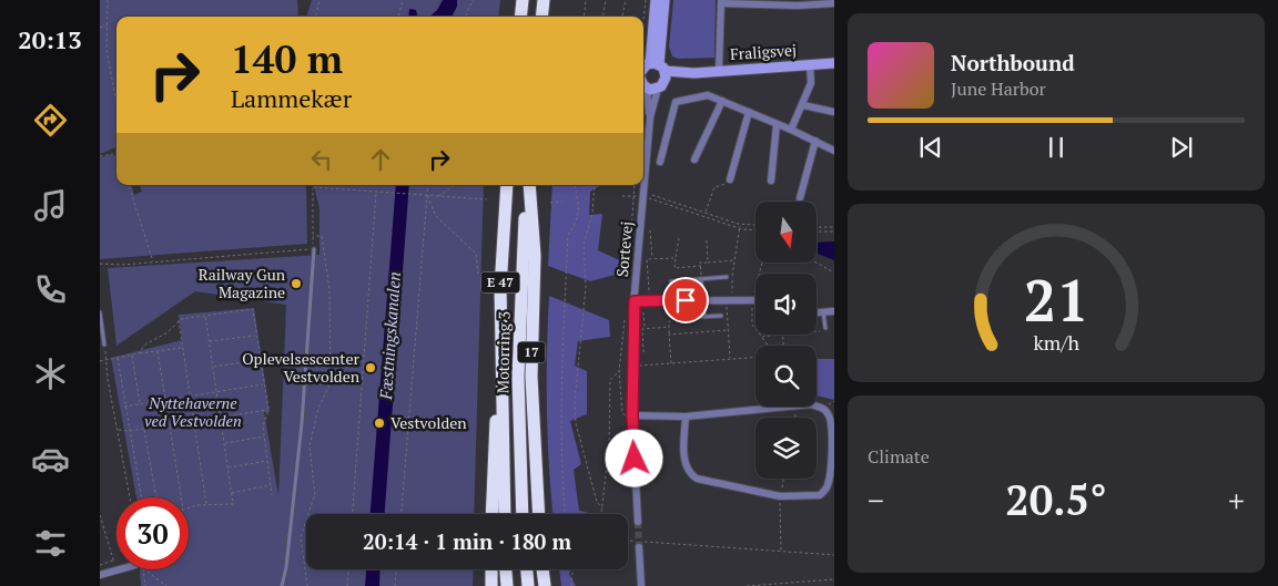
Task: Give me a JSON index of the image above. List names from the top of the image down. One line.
{"streets":{"highway":["E 47","Motorring 3","17"],"street":["Fraligsvej","Sortevej"]},"crossings":[["Fraligsvej","Sortevej"],["E 47","Motorring 3"]],"water":["Fæstningskanalen"],"parks":["Nyttehaverne ved Vestvolden"],"places":["Railway Gun Magazine","Oplevelsescenter Vestvolden","Vestvolden"],"north":"bottom","page":{"tabs":"20:13","turn":["140 m","Lammekær"],"song":["Northbound","June Harbor"],"tile":"Climate","heat":["−","20.5°","+"],"limit":"30","trip":"20:14 · 1 min · 180 m","gauge":["21","km/h"]}}
